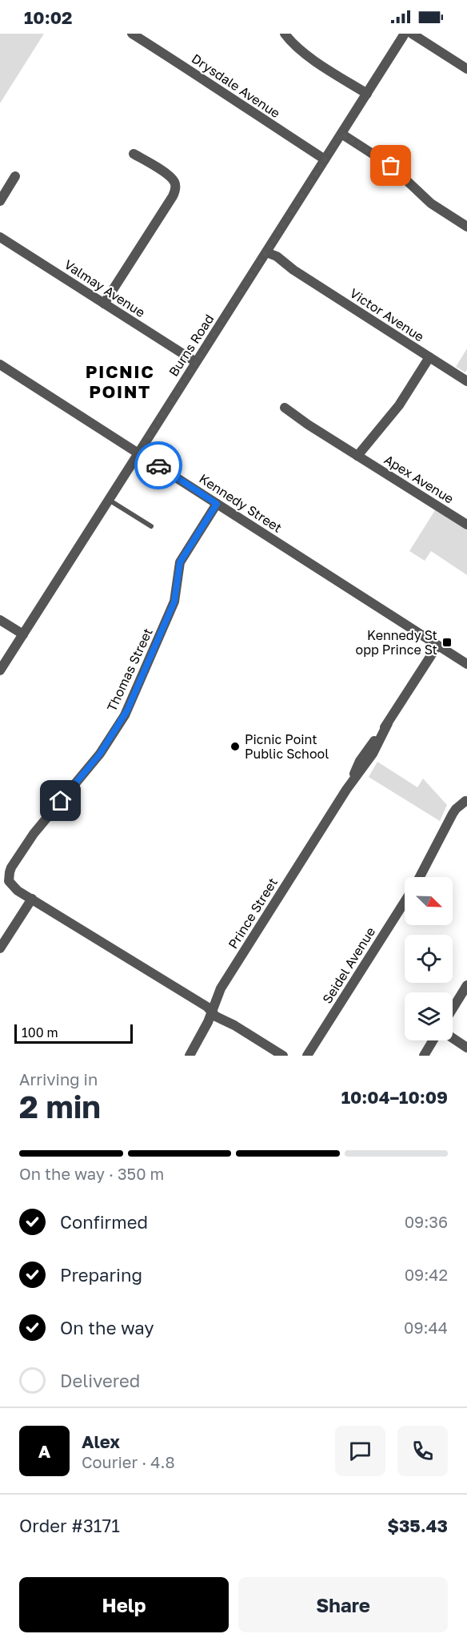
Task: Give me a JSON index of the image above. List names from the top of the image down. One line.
{"streets":{"street":["Drysdale Avenue","Valmay Avenue","Victor Avenue","Burns Road","Apex Avenue","Kennedy Street","Thomas Street","Prince Street","Seidel Avenue"]},"crossings":[["Drysdale Avenue","Burns Road"],["Valmay Avenue","Burns Road"],["Victor Avenue","Burns Road"],["Burns Road","Kennedy Street"],["Kennedy Street","Thomas Street"],["Kennedy Street","Prince Street"],["Thomas Street","Prince Street"]],"districts":["PICNIC POINT"],"places":{"transit":["Kennedy St opp Prince St"],"other":["Picnic Point Public School"]},"scale_bar":"100 m","north":"bottom right","page":{"status":"10:02","scale":"100 m","heading":["2 min","Arriving in","10:04–10:09"],"panel":["Alex","Courier · 4.8","Order #3171","$35.43"],"bar":"On the way · 350 m","list":[["Confirmed","09:36"],["Preparing","09:42"],["On the way","09:44"],"Delivered"],"round":"A","buttons":["Help","Share"]}}
